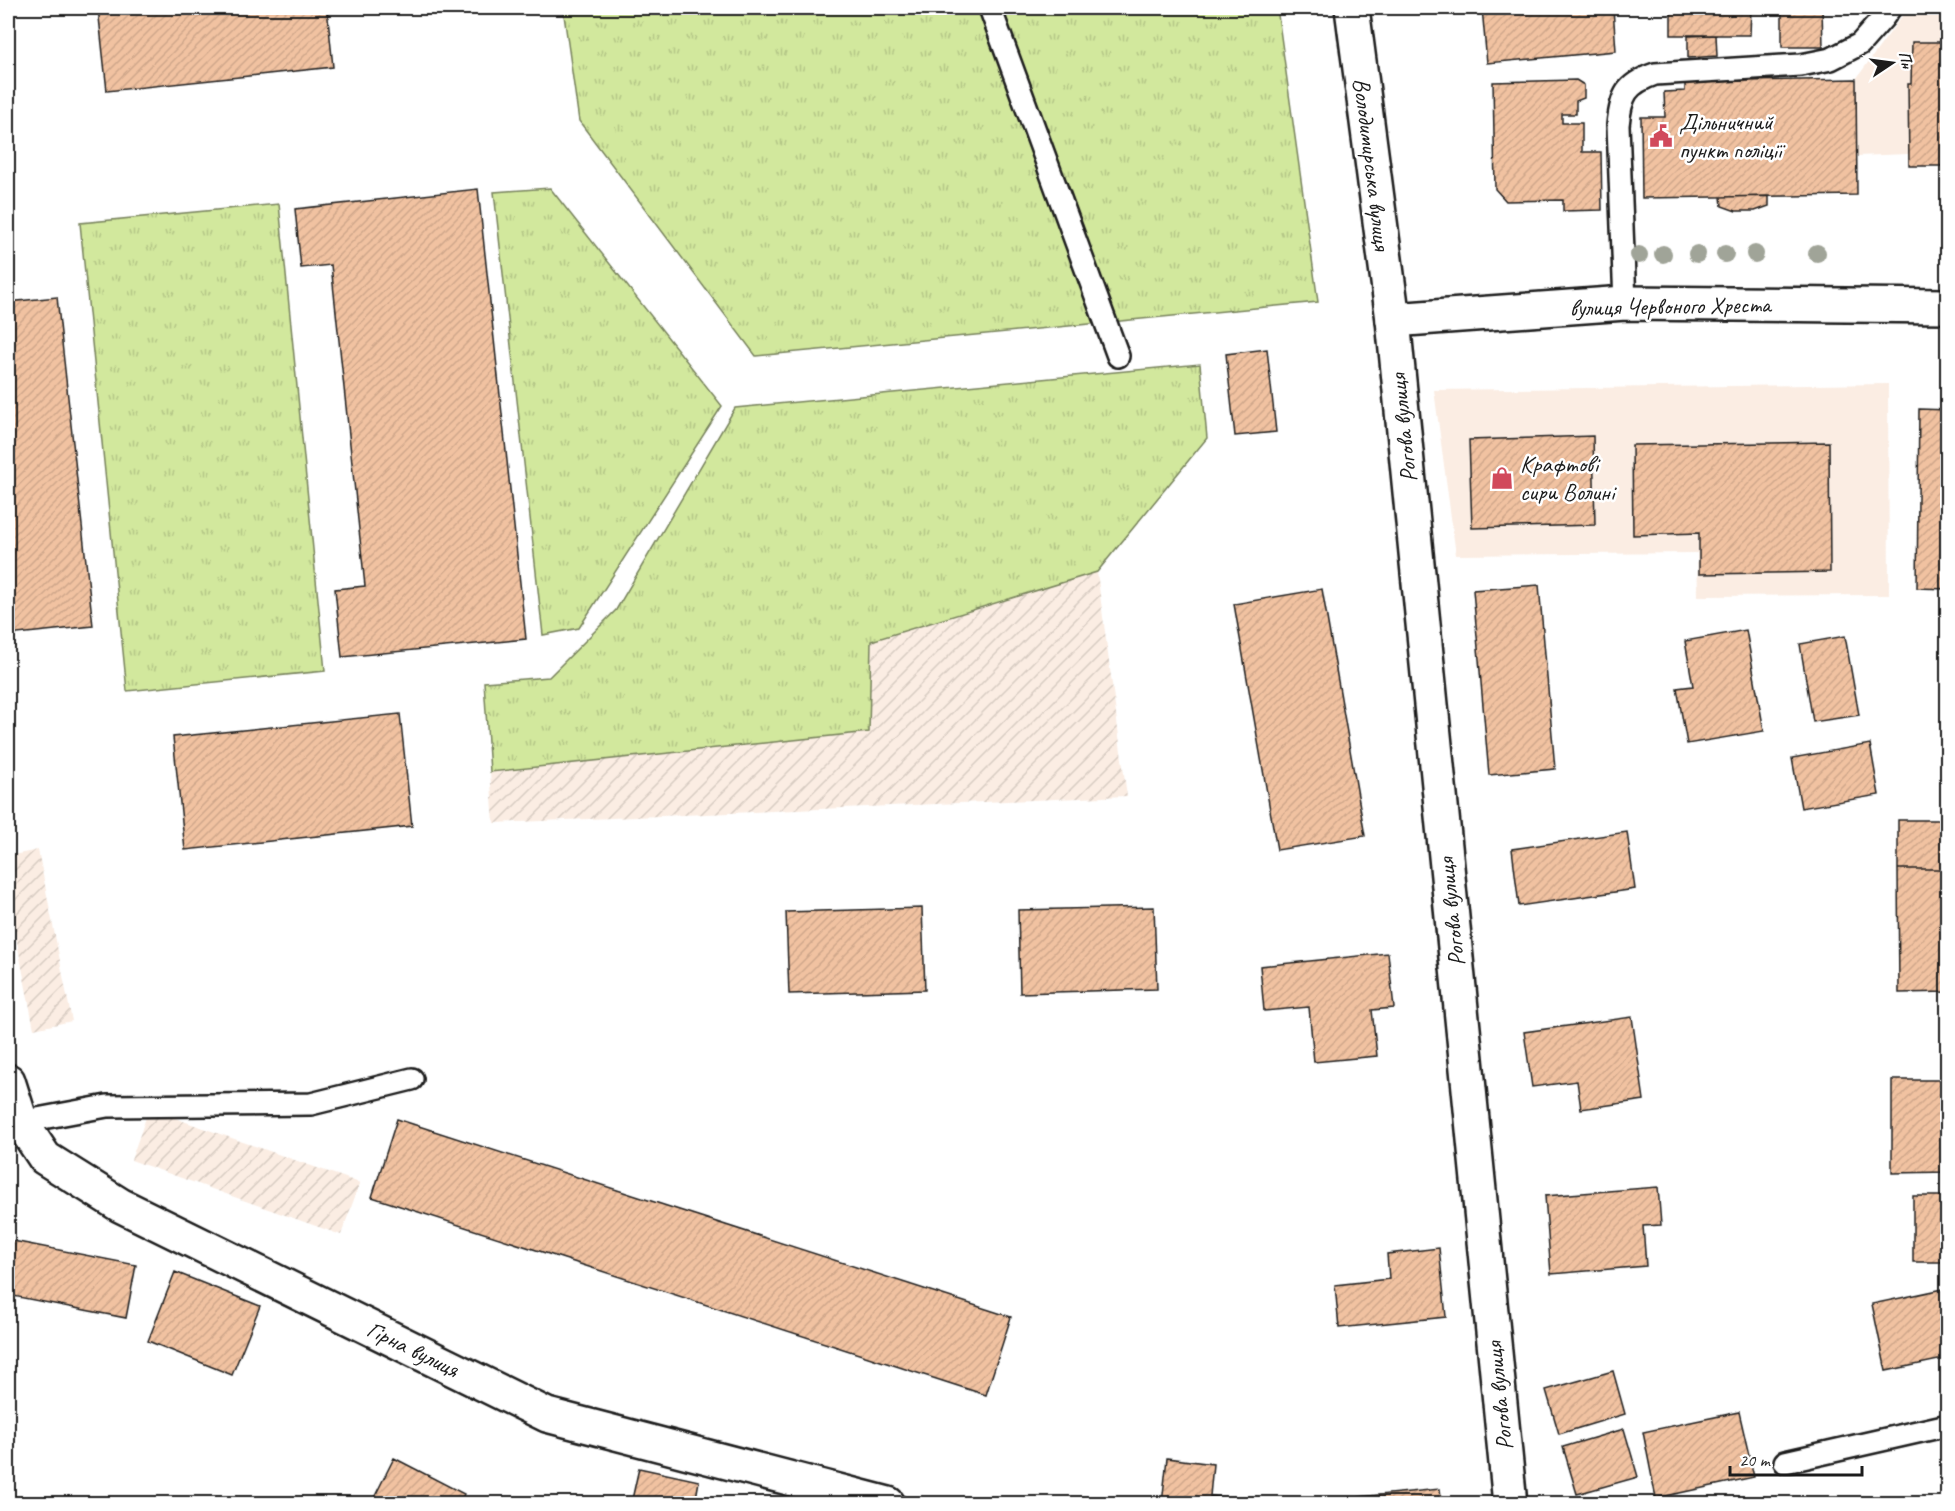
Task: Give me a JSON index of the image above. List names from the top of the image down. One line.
{"streets":{"street":["Володимирська вулиця","вулиця Червоного Хреста","Рогова вулиця","Гірна вулиця"]},"crossings":[["Володимирська вулиця","вулиця Червоного Хреста"],["Володимирська вулиця","Рогова вулиця"],["вулиця Червоного Хреста","Рогова вулиця"]],"places":{"public building":["Дільничний пункт поліції"],"shop":["Крафтові сири Волині"]},"scale_bar":"20 m","north":"right"}
